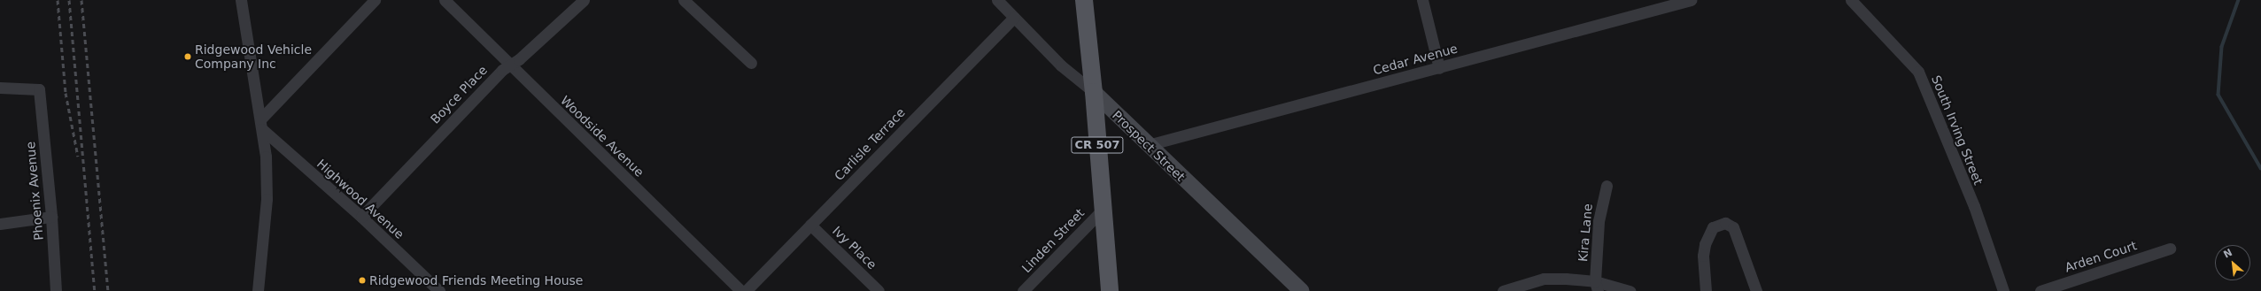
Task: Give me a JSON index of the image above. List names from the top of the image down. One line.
{"streets":{"main road":["CR 507","Prospect Street"],"street":["Cedar Avenue","Boyce Place","South Irving Street","Woodside Avenue","Carlisle Terrace","Phoenix Avenue","Highwood Avenue","Kira Lane","Linden Street","Ivy Place","Arden Court"]},"crossings":[["Cedar Avenue","Prospect Street"],["Boyce Place","Woodside Avenue"],["Boyce Place","Highwood Avenue"],["Carlisle Terrace","Prospect Street"],["Carlisle Terrace","Ivy Place"],["CR 507","Prospect Street"],["CR 507","Linden Street"]],"places":["Ridgewood Vehicle Company Inc","Ridgewood Friends Meeting House"],"north":"top left"}
